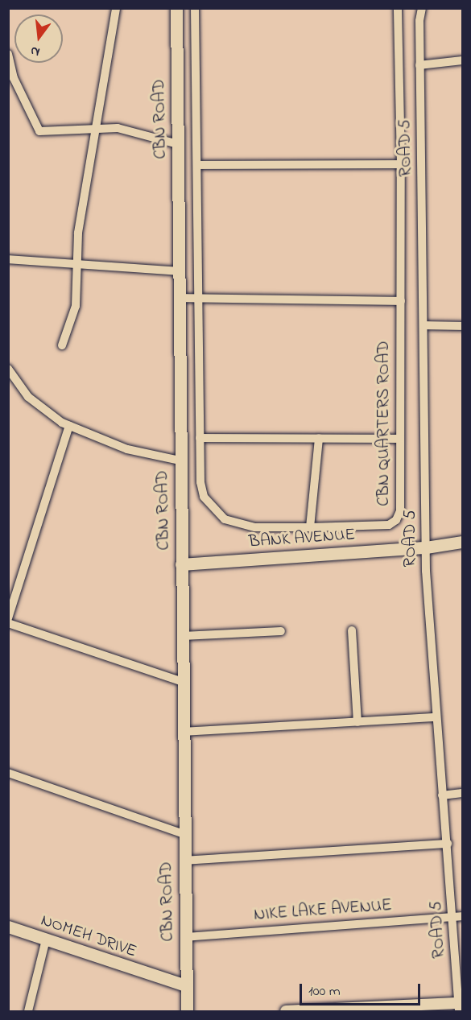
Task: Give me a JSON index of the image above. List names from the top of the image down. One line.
{"streets":{"main road":["CBN ROAD","BANK AVENUE","NOMEH DRIVE"],"street":["ROAD 5","CBN QUARTERS ROAD","NIKE LAKE AVENUE"]},"crossings":[["CBN ROAD","BANK AVENUE"],["CBN ROAD","NIKE LAKE AVENUE"],["CBN ROAD","NOMEH DRIVE"],["ROAD 5","BANK AVENUE"],["ROAD 5","NIKE LAKE AVENUE"]],"scale_bar":"100 m","north":"bottom"}
